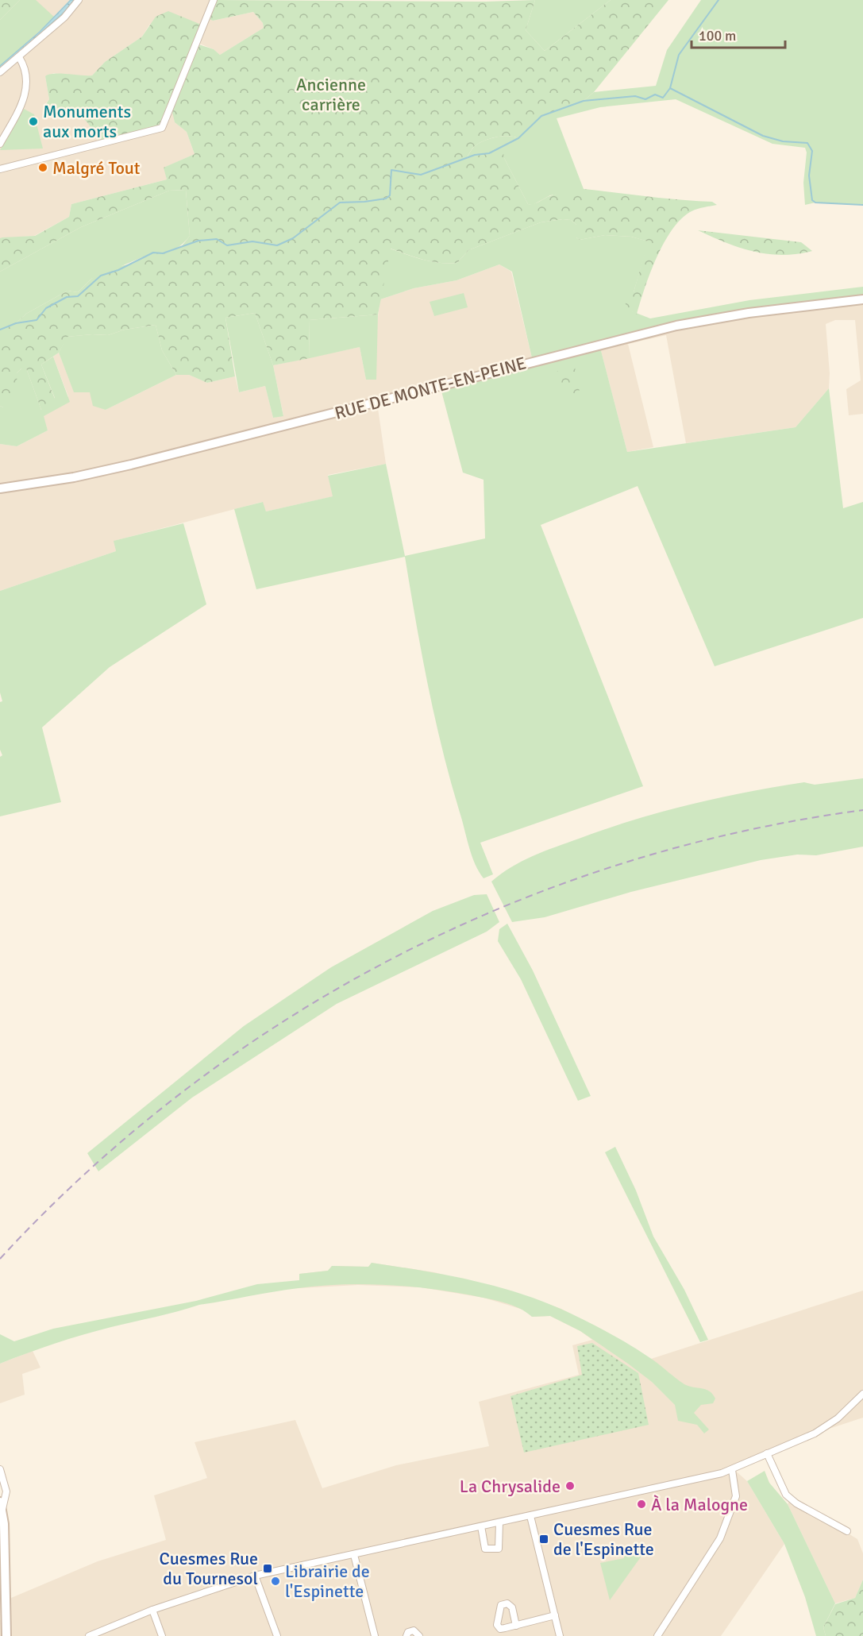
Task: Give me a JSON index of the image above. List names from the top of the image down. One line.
{"streets":{"main road":["RUE DE MONTE-EN-PEINE"]},"parks":["Ancienne carrière"],"places":{"other":["Monuments aux morts","Malgré Tout","La Chrysalide","À la Malogne","Librairie de l'Espinette"],"transit":["Cuesmes Rue de l'Espinette","Cuesmes Rue du Tournesol"]},"scale_bar":"100 m"}
